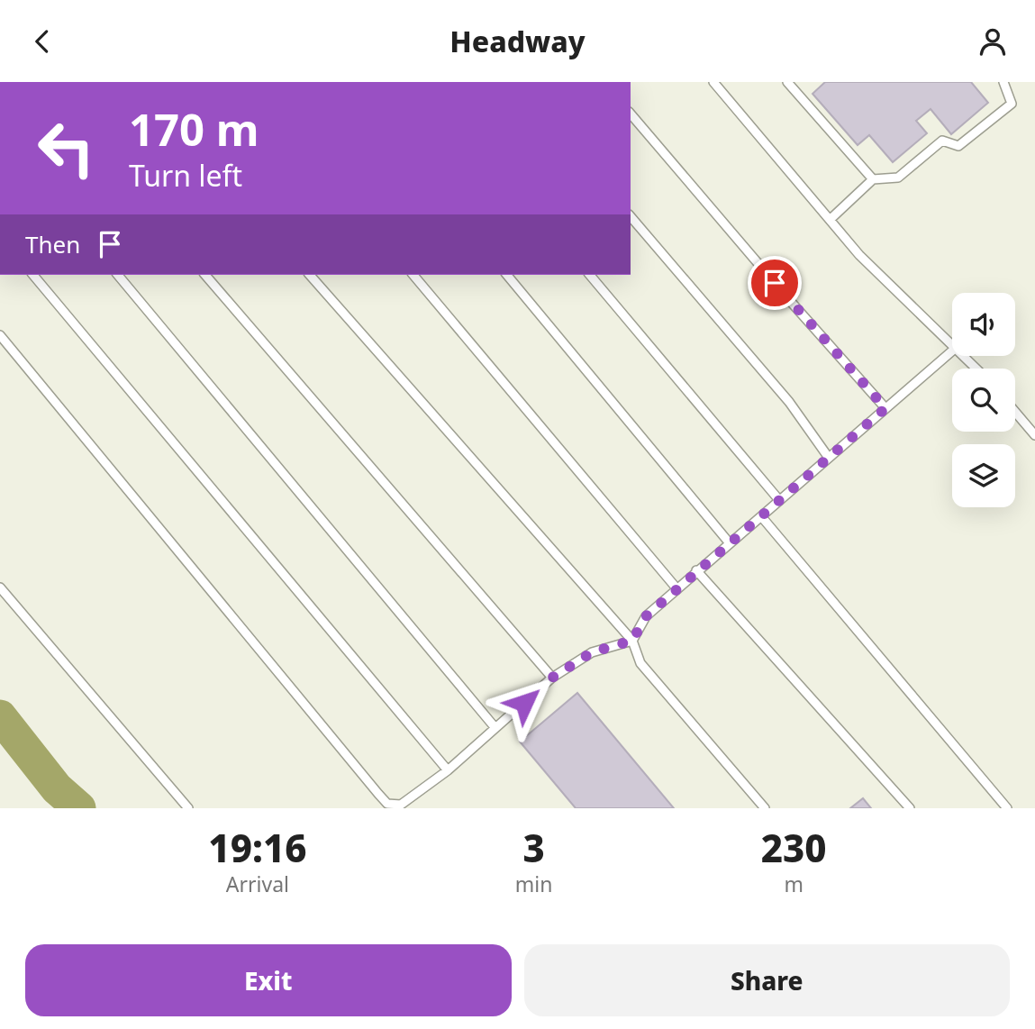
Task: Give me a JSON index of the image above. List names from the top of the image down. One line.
{"page":{"header":"Headway","turn":["170 m","Turn left"],"then":"Then","eta":["19:16","Arrival","3","min","230","m"],"buttons":["Exit","Share"]}}
